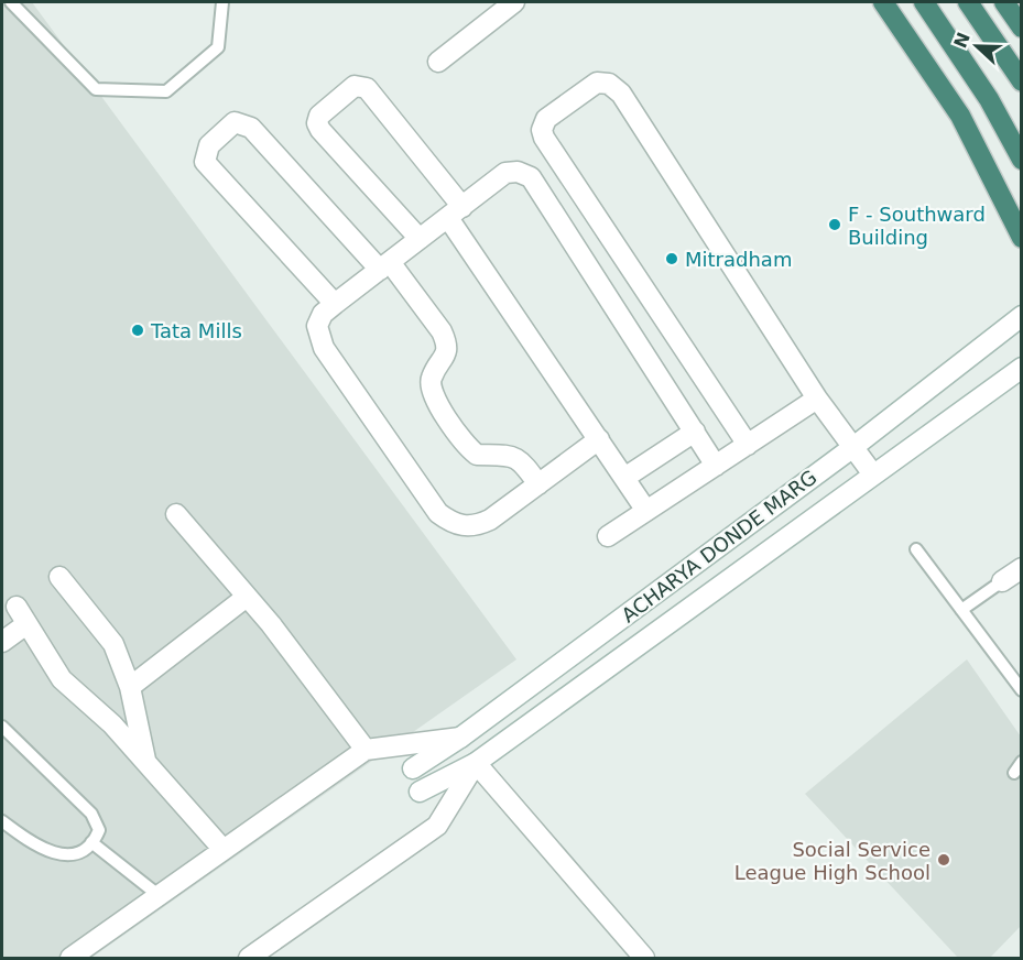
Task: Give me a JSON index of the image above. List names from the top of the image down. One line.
{"streets":{"street":["ACHARYA DONDE MARG"]},"places":["F - Southward Building","Mitradham","Tata Mills","Social Service League High School"],"north":"left"}
